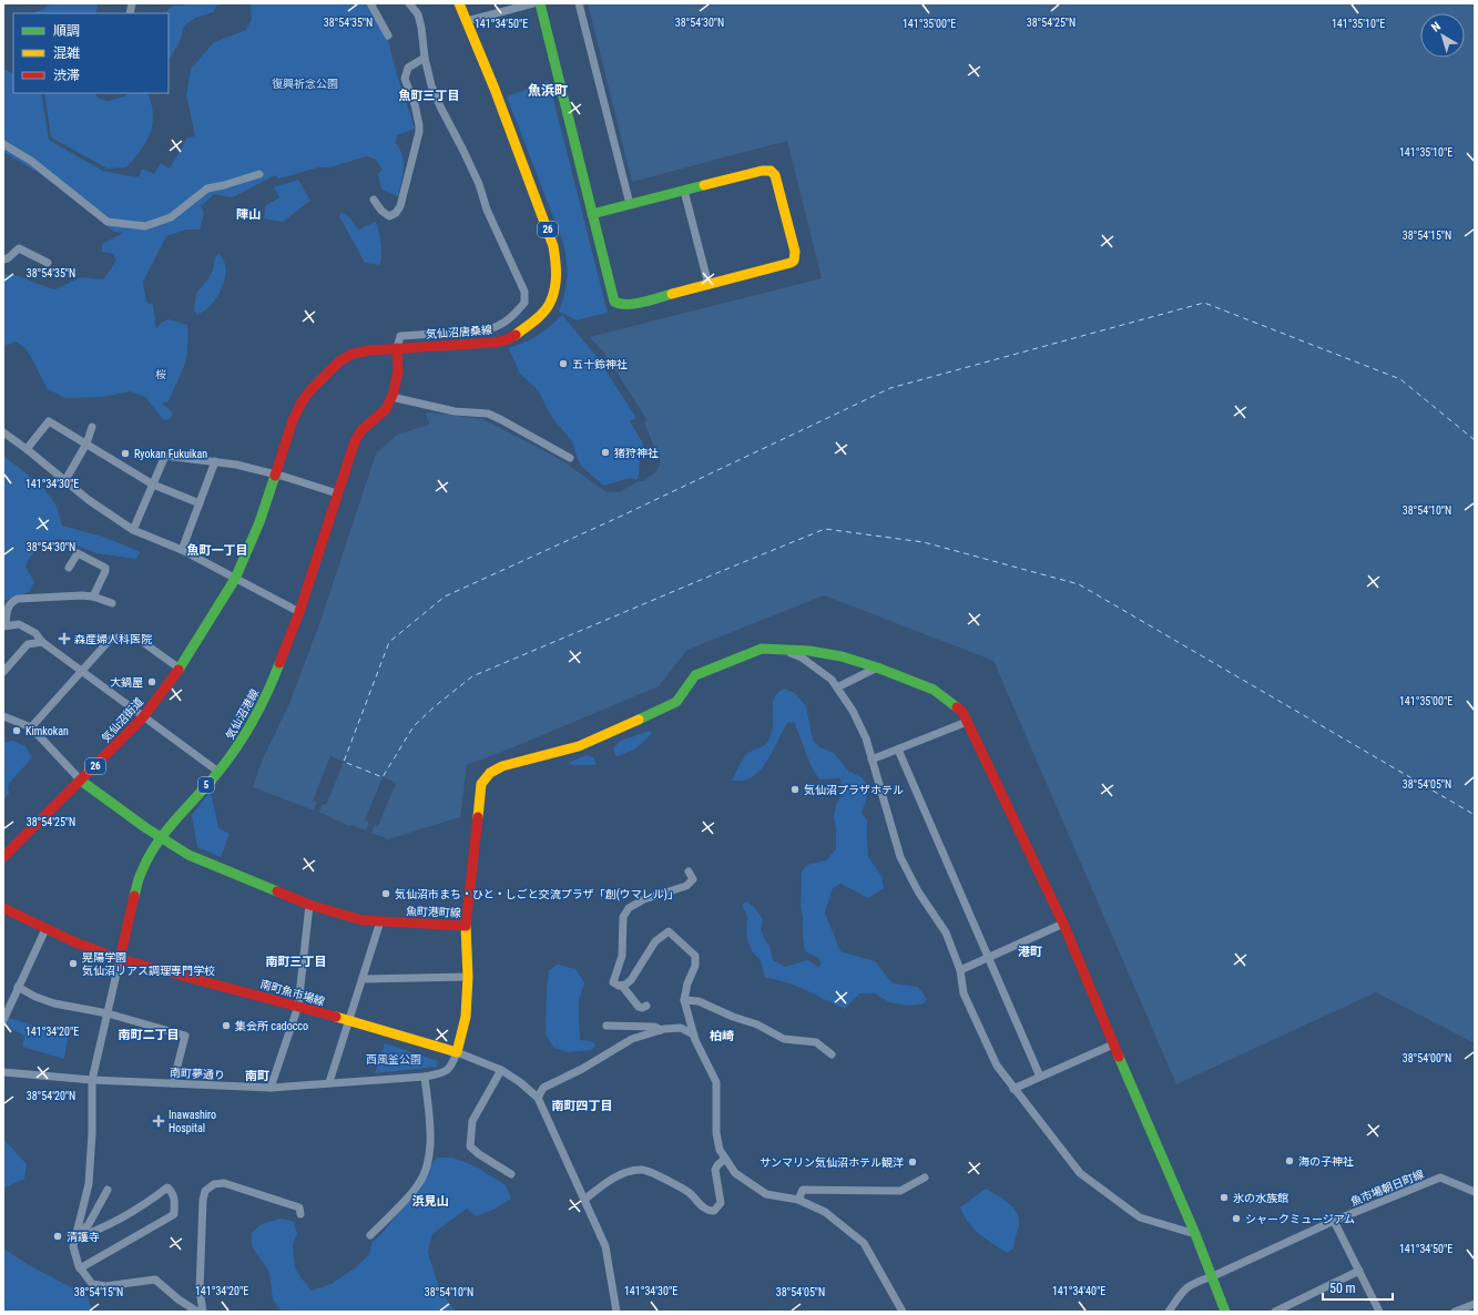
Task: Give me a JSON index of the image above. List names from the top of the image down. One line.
{"streets":{"street":["26","気仙沼唐桑線","気仙沼港線","気仙沼街道","5","魚町港町線","南町魚市場線","南町夢通り","魚市場朝日町線"]},"crossings":[["気仙沼唐桑線","気仙沼港線"],["気仙沼唐桑線","気仙沼街道"],["気仙沼港線","魚町港町線"],["気仙沼港線","南町魚市場線"],["気仙沼街道","魚町港町線"],["南町魚市場線","南町夢通り"]],"districts":["魚浜町","魚町三丁目","陣山","魚町一丁目","港町","南町三丁目","南町二丁目","柏崎","南町","南町四丁目","浜見山"],"parks":["復興祈念公園","桜","西風釜公園"],"places":{"other":["五十鈴神社","猪狩神社","Ryokan Fukuikan","大鍋屋","Kimkokan","気仙沼プラザホテル","気仙沼市まち・ひと・しごと交流プラザ「創(ウマレル)」","晃陽学園 気仙沼リアス調理専門学校","集会所 cadocco","海の子神社","サンマリン気仙沼ホテル観洋","氷の水族館","シャークミュージアム","清護寺"],"health":["森産婦人科医院","Inawashiro Hospital"]},"legend":["順調","混雑","渋滞"],"scale_bar":"50 m","north":"top left","coordinates":["38°54'35\"N","38°54'30\"N","38°54'25\"N","141°34'50\"E","141°35'00\"E","141°35'10\"E","38°54'15\"N","141°34'30\"E","38°54'10\"N","38°54'05\"N","141°34'20\"E","38°54'00\"N","38°54'20\"N","141°34'40\"E"]}
